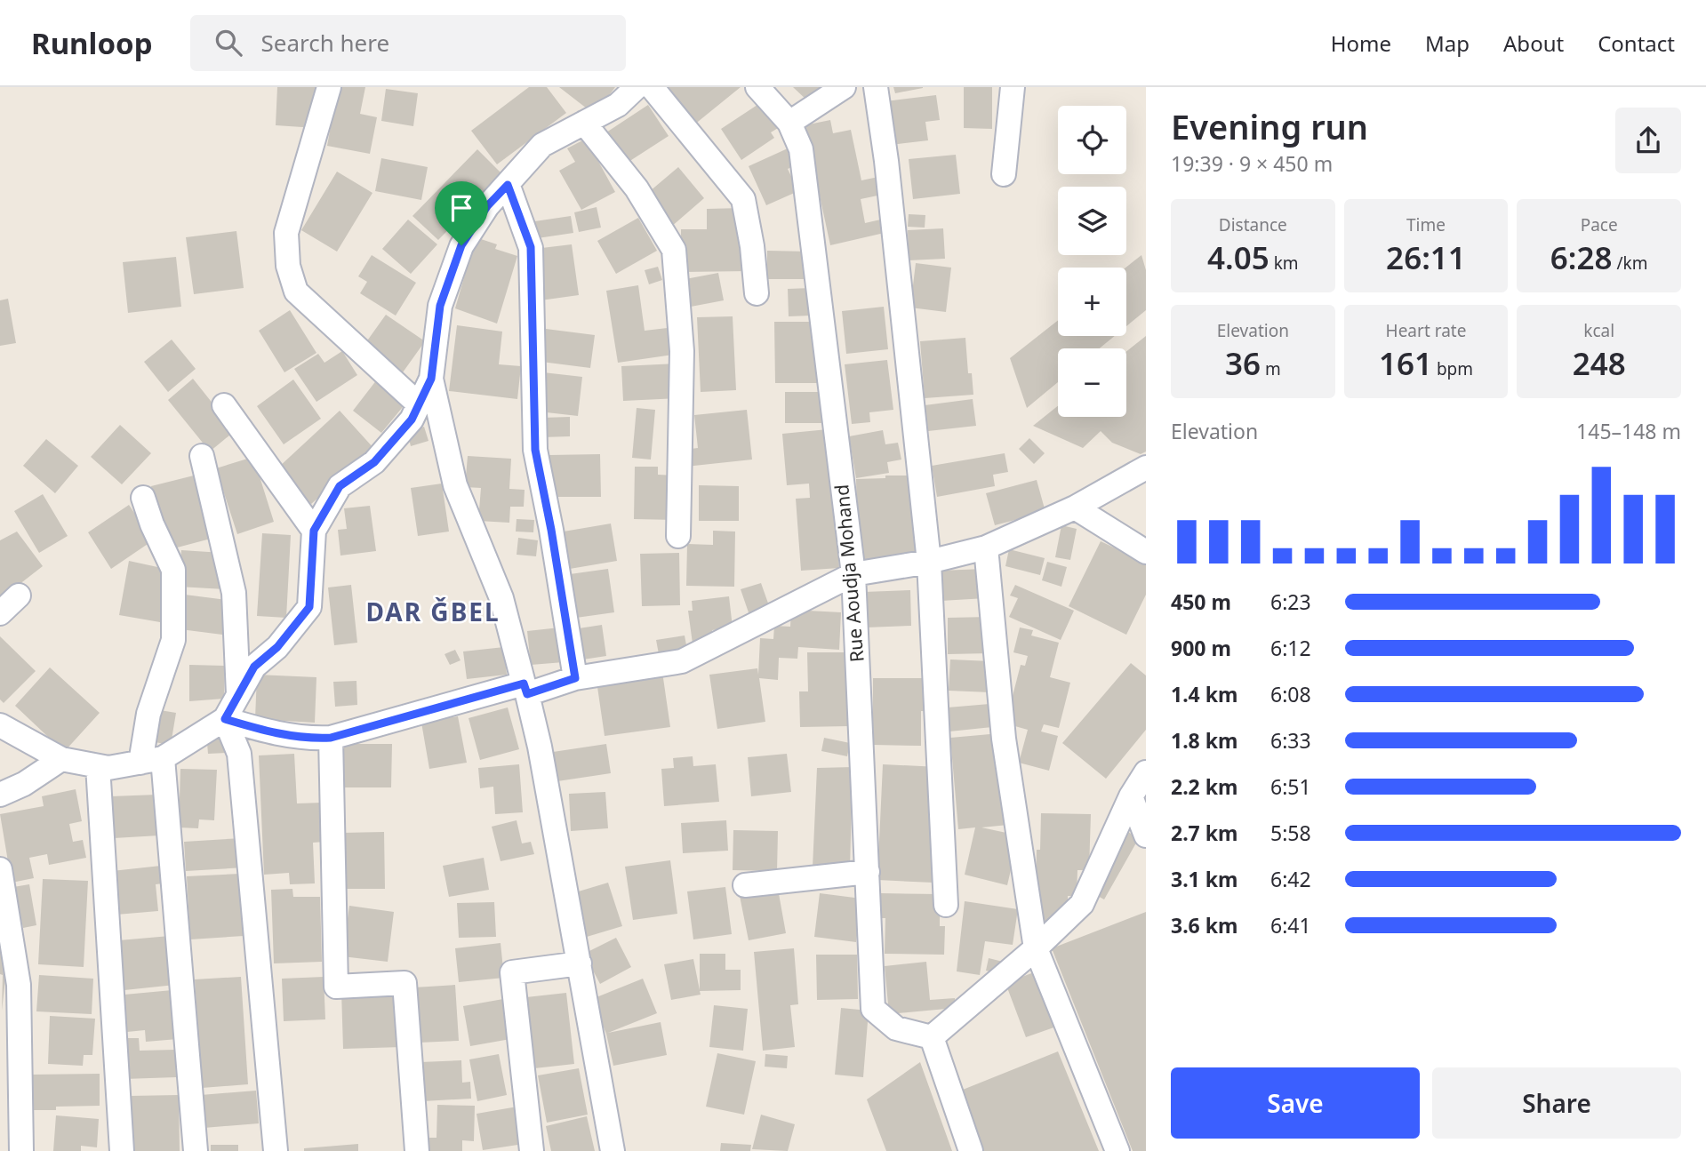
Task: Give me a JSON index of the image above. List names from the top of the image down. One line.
{"streets":{"street":["Rue Aoudja Mohand"]},"districts":["DAR ǦBEL"],"page":{"header":"Runloop","search":"Search here","nav":["Home","Map","About","Contact"],"heading":["Evening run","19:39 · 9 × 450 m"],"map_buttons":["+","−"],"stats":[["Distance","4.05 km"],["Time","26:11"],["Pace","6:28 /km"],["Elevation","36 m"],["Heart rate","161 bpm"],["kcal","248"]],"chart":["Elevation","145–148 m"],"list":[{"name":"450 m","note":"6:23"},{"name":"900 m","note":"6:12"},{"name":"1.4 km","note":"6:08"},{"name":"1.8 km","note":"6:33"},{"name":"2.2 km","note":"6:51"},{"name":"2.7 km","note":"5:58"},{"name":"3.1 km","note":"6:42"},{"name":"3.6 km","note":"6:41"}],"buttons":["Save","Share"]}}
